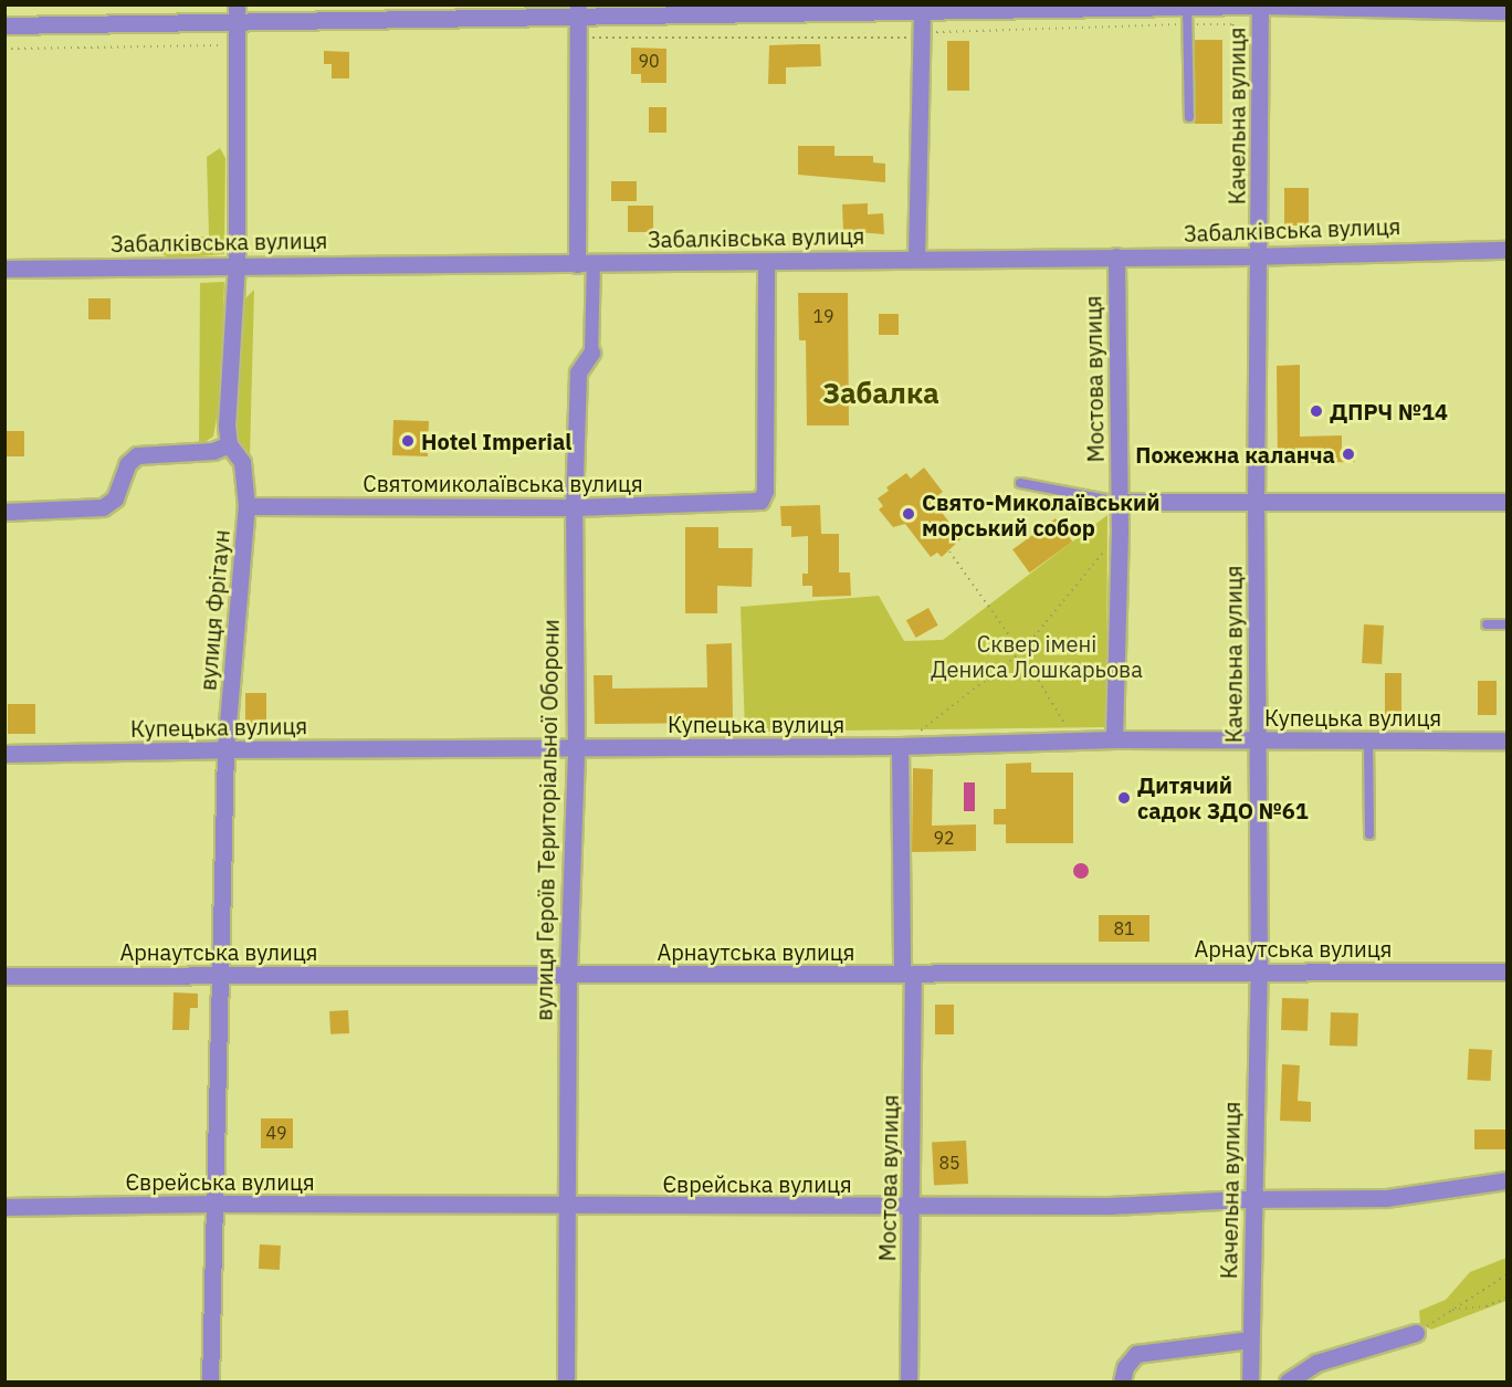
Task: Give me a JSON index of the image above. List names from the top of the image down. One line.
{"streets":{"street":["Качельна вулиця","Забалківська вулиця","Мостова вулиця","Святомиколаївська вулиця","вулиця Фрітаун","Купецька вулиця","вулиця Героїв Територіальної Оборони","Арнаутська вулиця","Єврейська вулиця"]},"crossings":[["Качельна вулиця","Забалківська вулиця"],["Качельна вулиця","Купецька вулиця"],["Качельна вулиця","Арнаутська вулиця"],["Качельна вулиця","Єврейська вулиця"],["Забалківська вулиця","Мостова вулиця"],["Забалківська вулиця","Святомиколаївська вулиця"],["Забалківська вулиця","вулиця Фрітаун"],["Забалківська вулиця","вулиця Героїв Територіальної Оборони"],["Мостова вулиця","Купецька вулиця"],["Мостова вулиця","Арнаутська вулиця"],["Мостова вулиця","Єврейська вулиця"],["Святомиколаївська вулиця","вулиця Фрітаун"],["Святомиколаївська вулиця","вулиця Героїв Територіальної Оборони"],["вулиця Фрітаун","Купецька вулиця"],["вулиця Фрітаун","Арнаутська вулиця"],["вулиця Фрітаун","Єврейська вулиця"],["Купецька вулиця","вулиця Героїв Територіальної Оборони"],["вулиця Героїв Територіальної Оборони","Арнаутська вулиця"],["вулиця Героїв Територіальної Оборони","Єврейська вулиця"]],"districts":["Забалка"],"parks":["Сквер імені Дениса Лошкарьова"],"places":["ДПРЧ №14","Hotel Imperial","Пожежна каланча","Свято-Миколаївський морський собор","Дитячий садок ЗДО №61"],"house_numbers":["90","19","92","81","49","85"]}
